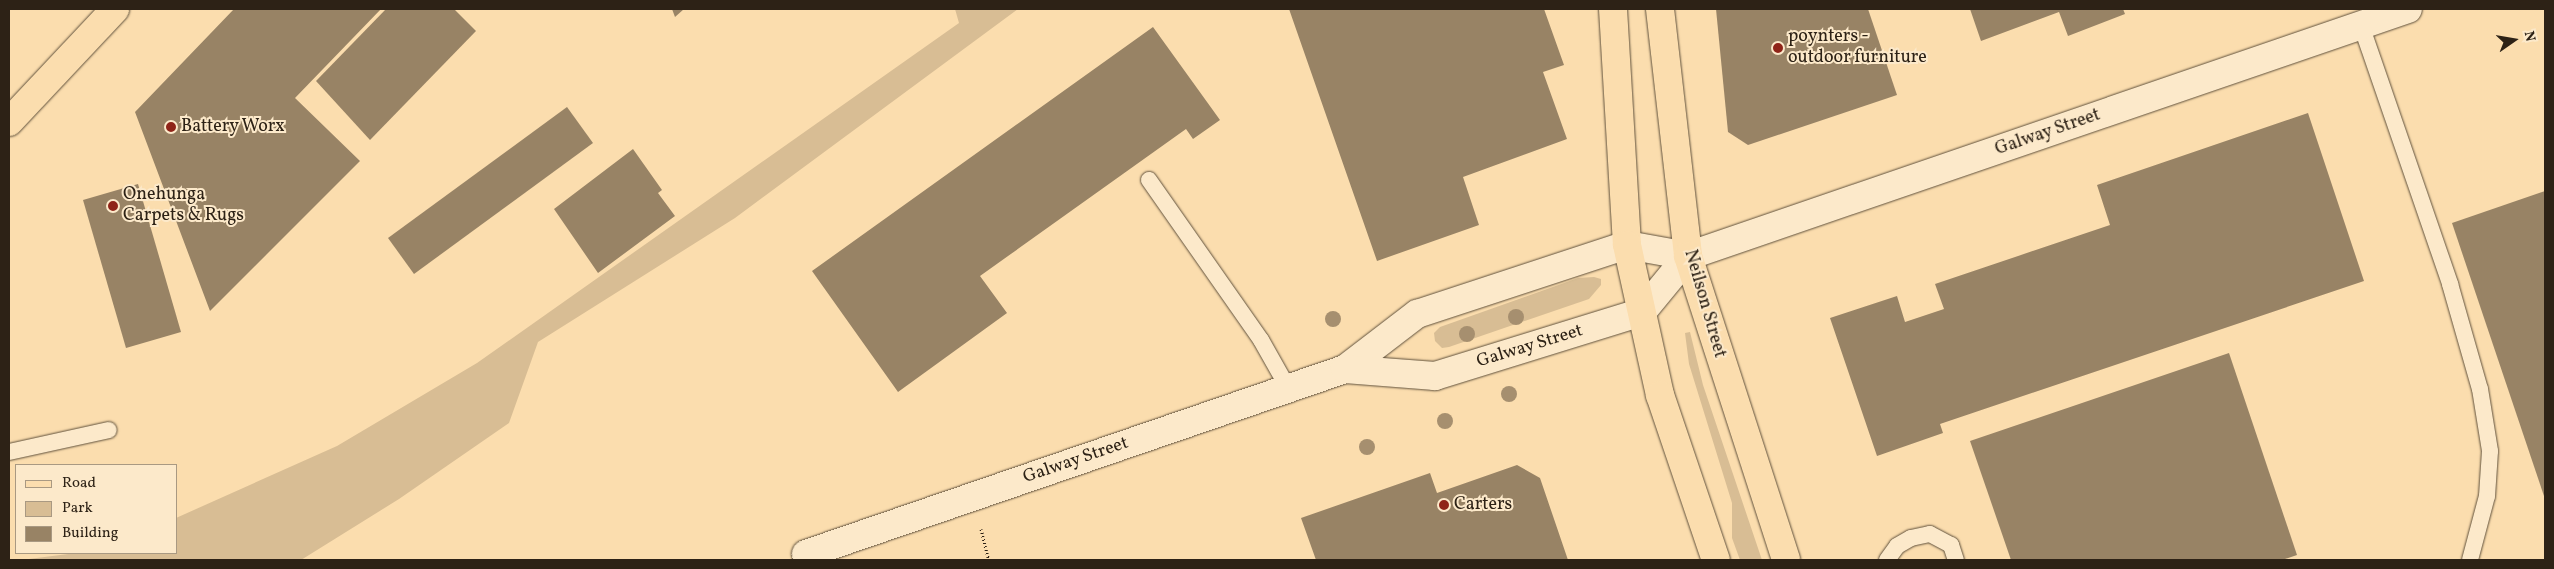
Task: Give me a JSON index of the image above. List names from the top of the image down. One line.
{"streets":{"main road":["Neilson Street"],"street":["Galway Street"]},"crossings":[["Galway Street","Neilson Street"]],"places":["poynters - outdoor furniture","Battery Worx","Onehunga Carpets & Rugs","Carters"],"legend":["Road","Park","Building"],"north":"right"}
